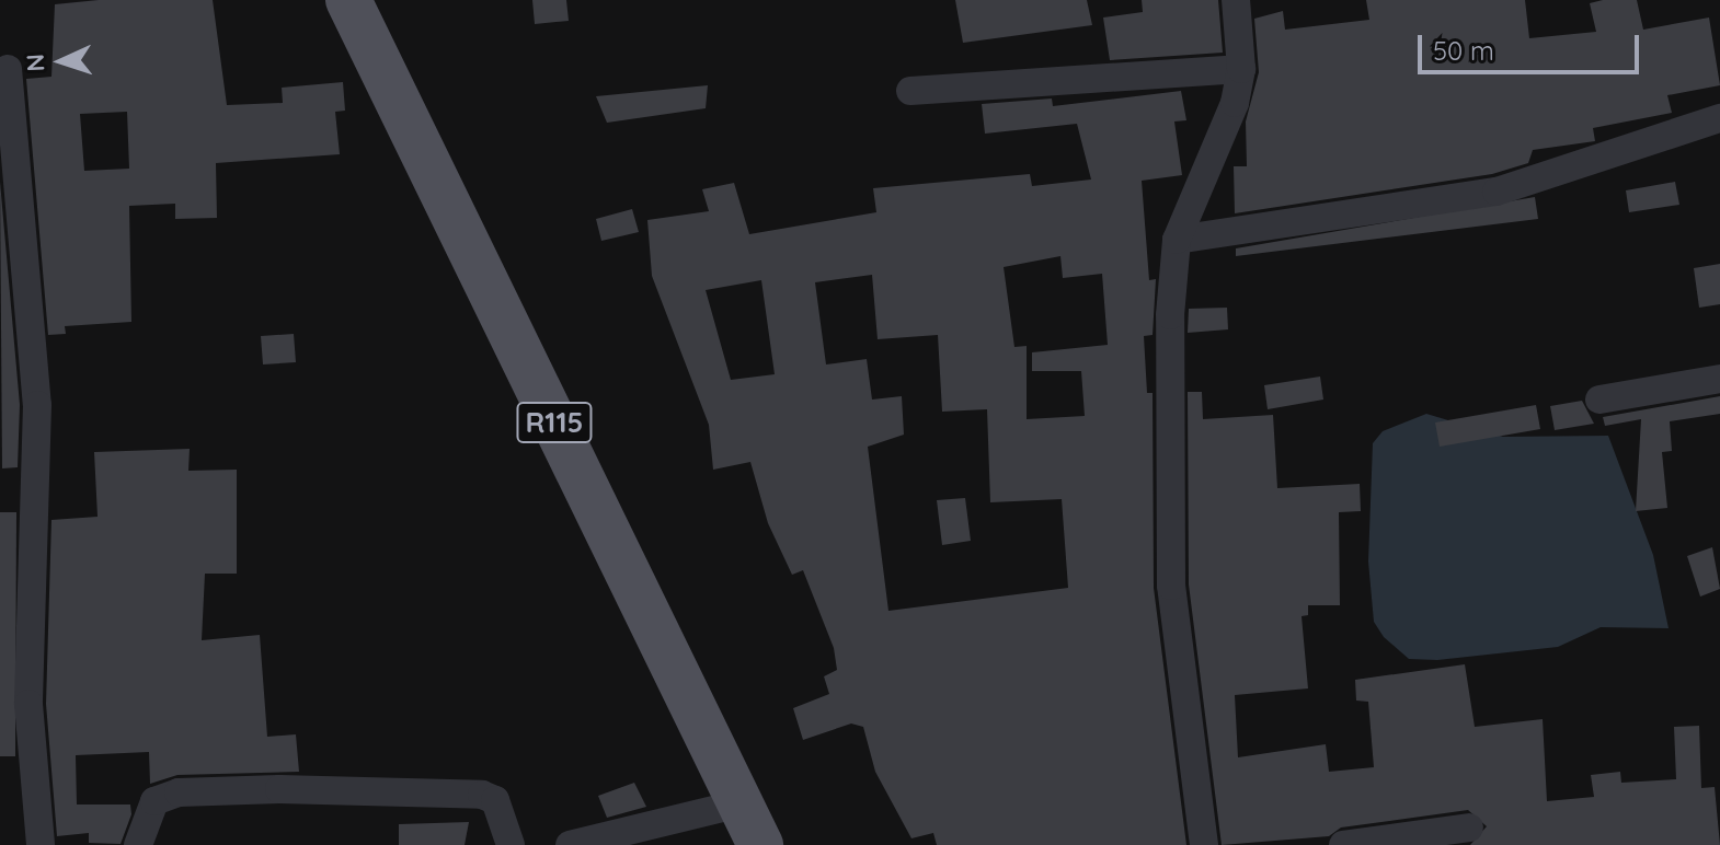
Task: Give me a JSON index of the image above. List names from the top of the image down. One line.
{"streets":{"main road":["R115"]},"scale_bar":"50 m","north":"left"}
